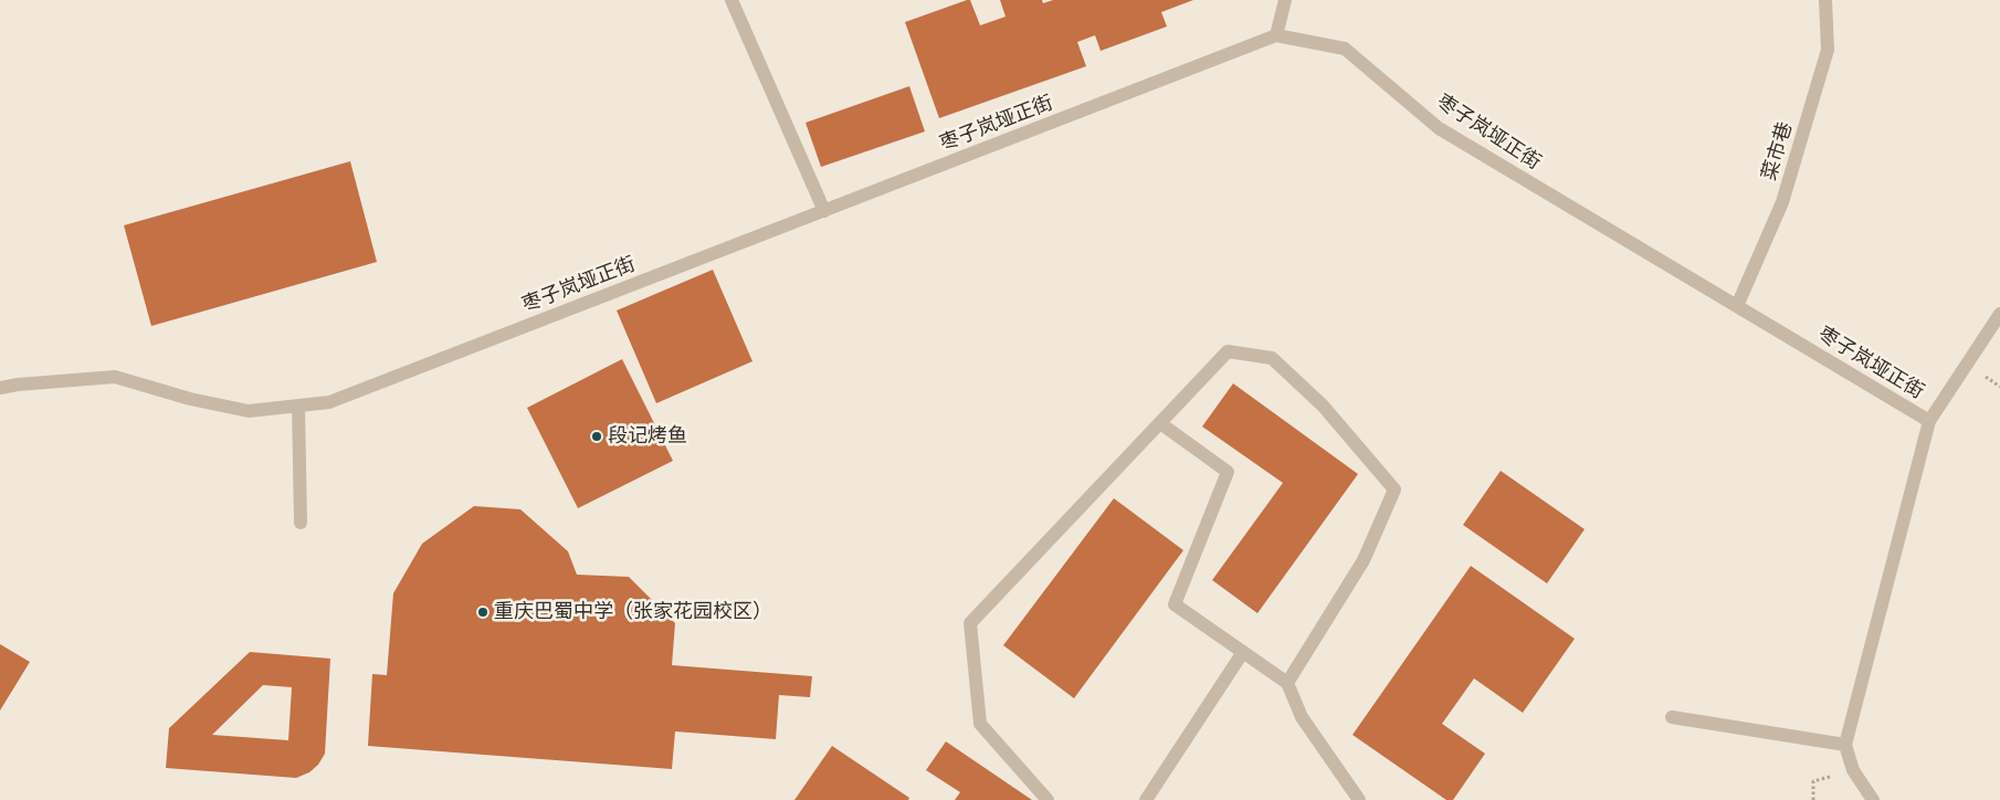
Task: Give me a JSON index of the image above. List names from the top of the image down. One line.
{"streets":{"street":["枣子岚垭正街","菜市巷"]},"crossings":[["枣子岚垭正街","菜市巷"]],"places":["段记烤鱼","重庆巴蜀中学（张家花园校区）"]}
